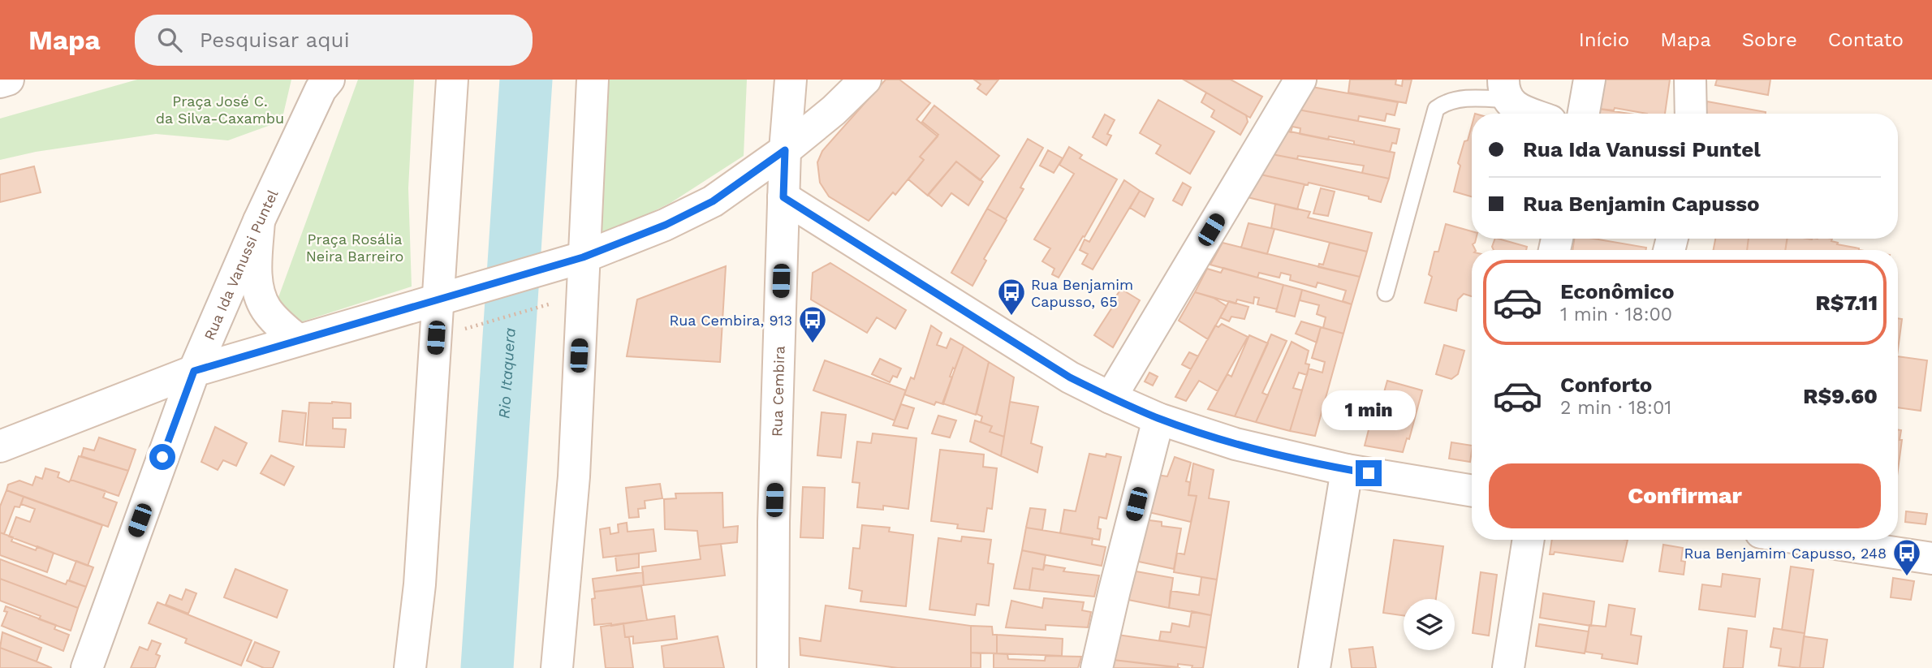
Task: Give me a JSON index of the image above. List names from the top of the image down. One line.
{"streets":{"street":["Rua Ida Vanussi Puntel","Rua Cembira"]},"water":["Rio Itaquera"],"parks":["Praça José C. da Silva-Caxambu","Praça Rosália Neira Barreiro"],"places":{"bus stop":["Rua Benjamim Capusso, 65","Rua Cembira, 913","Rua Benjamim Capusso, 248"]},"page":{"header":"Mapa","search":"Pesquisar aqui","nav":["Início","Mapa","Sobre","Contato"],"banner":["Rua Ida Vanussi Puntel","Rua Benjamin Capusso"],"list":[{"name":"Econômico","note":"1 min · 18:00","value":"R$7.11"},{"name":"Conforto","note":"2 min · 18:01","value":"R$9.60"}],"bubble":"1 min","buttons":"Confirmar"}}
